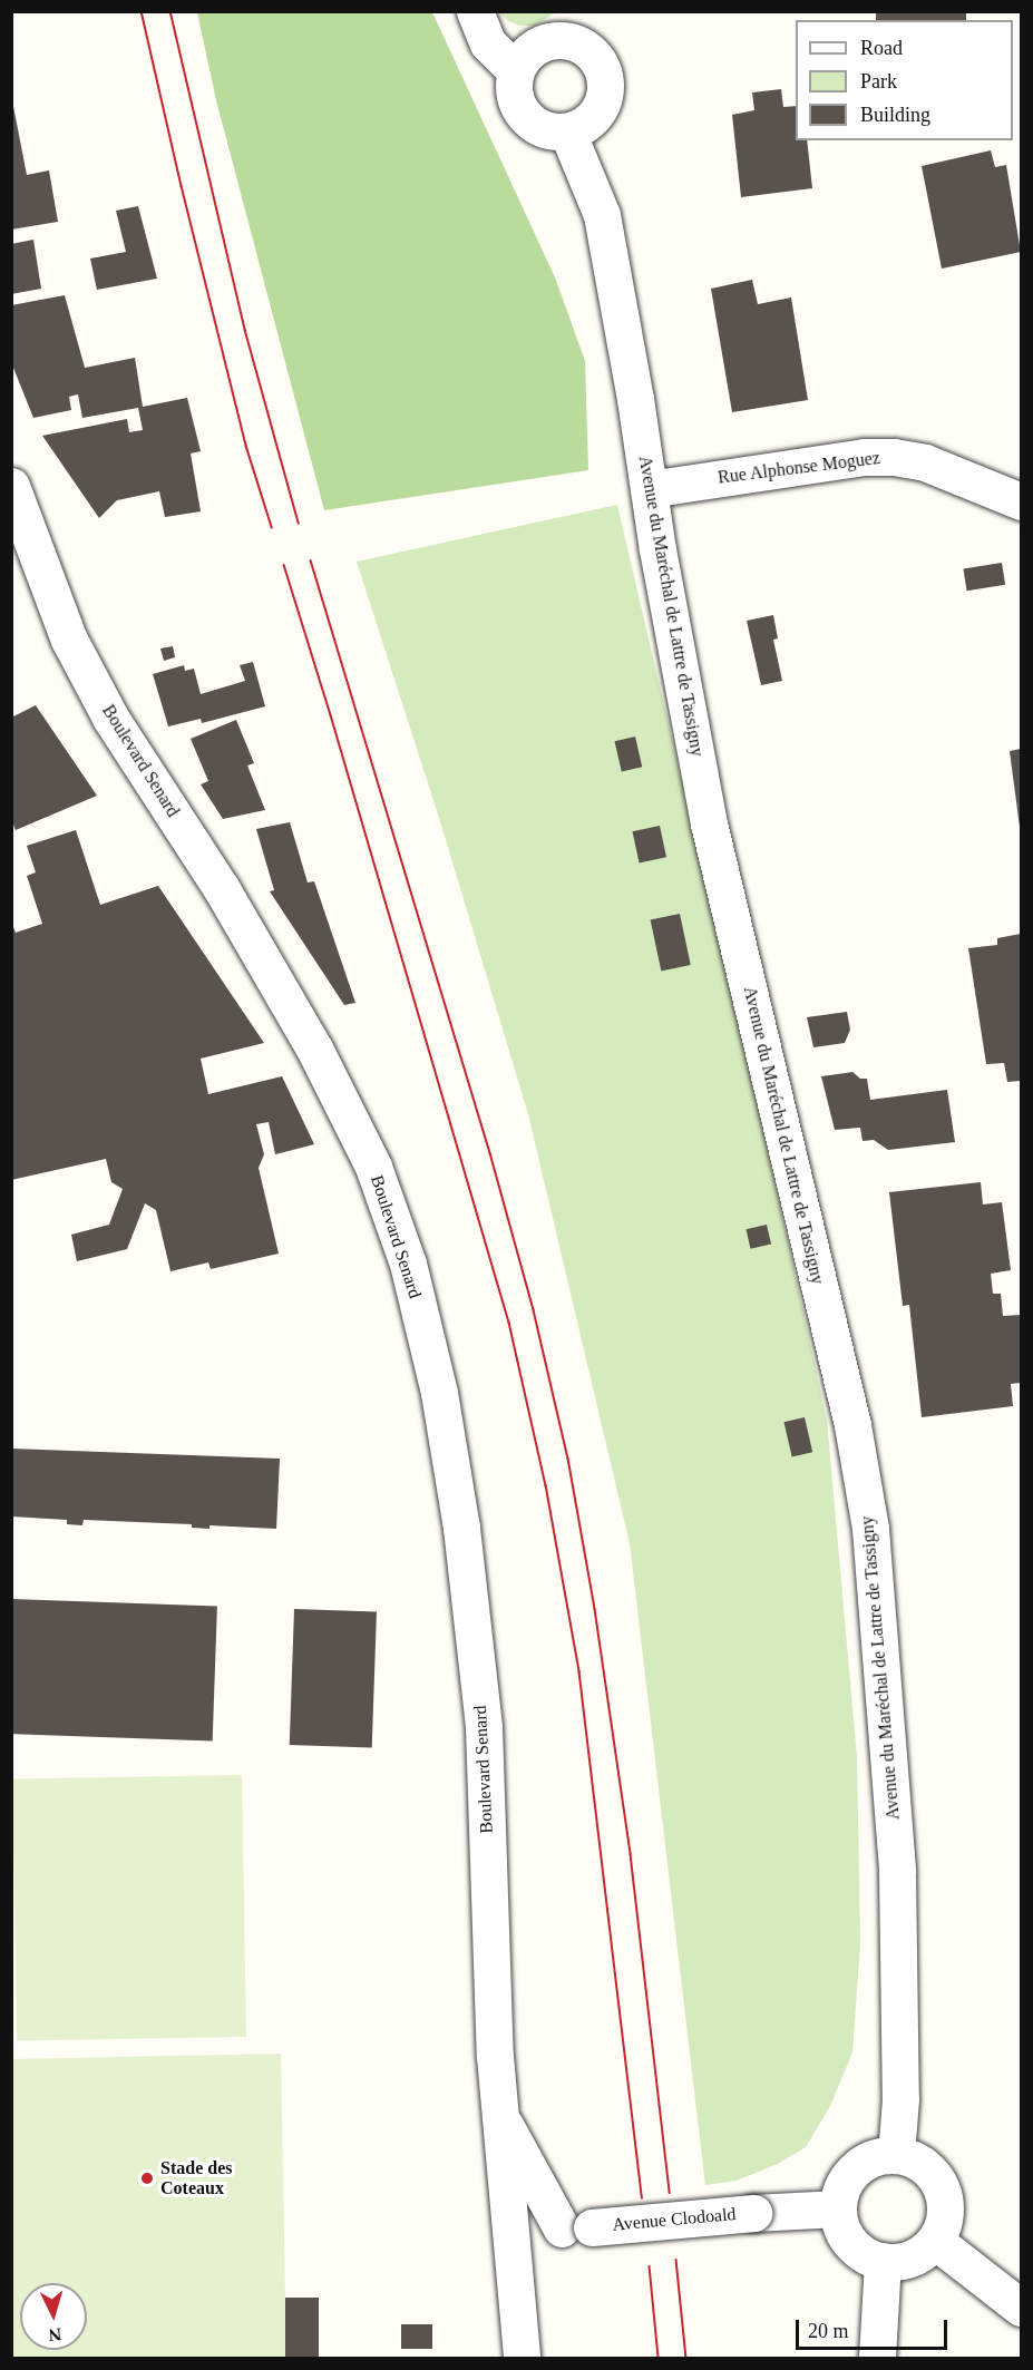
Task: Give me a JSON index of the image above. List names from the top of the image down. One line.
{"streets":{"street":["Rue Alphonse Moguez","Avenue du Maréchal de Lattre de Tassigny","Boulevard Senard","Avenue Clodoald"]},"crossings":[["Rue Alphonse Moguez","Avenue du Maréchal de Lattre de Tassigny"],["Avenue du Maréchal de Lattre de Tassigny","Avenue Clodoald"],["Boulevard Senard","Avenue Clodoald"]],"places":["Stade des Coteaux"],"legend":["Road","Park","Building"],"scale_bar":"20 m","north":"bottom"}
